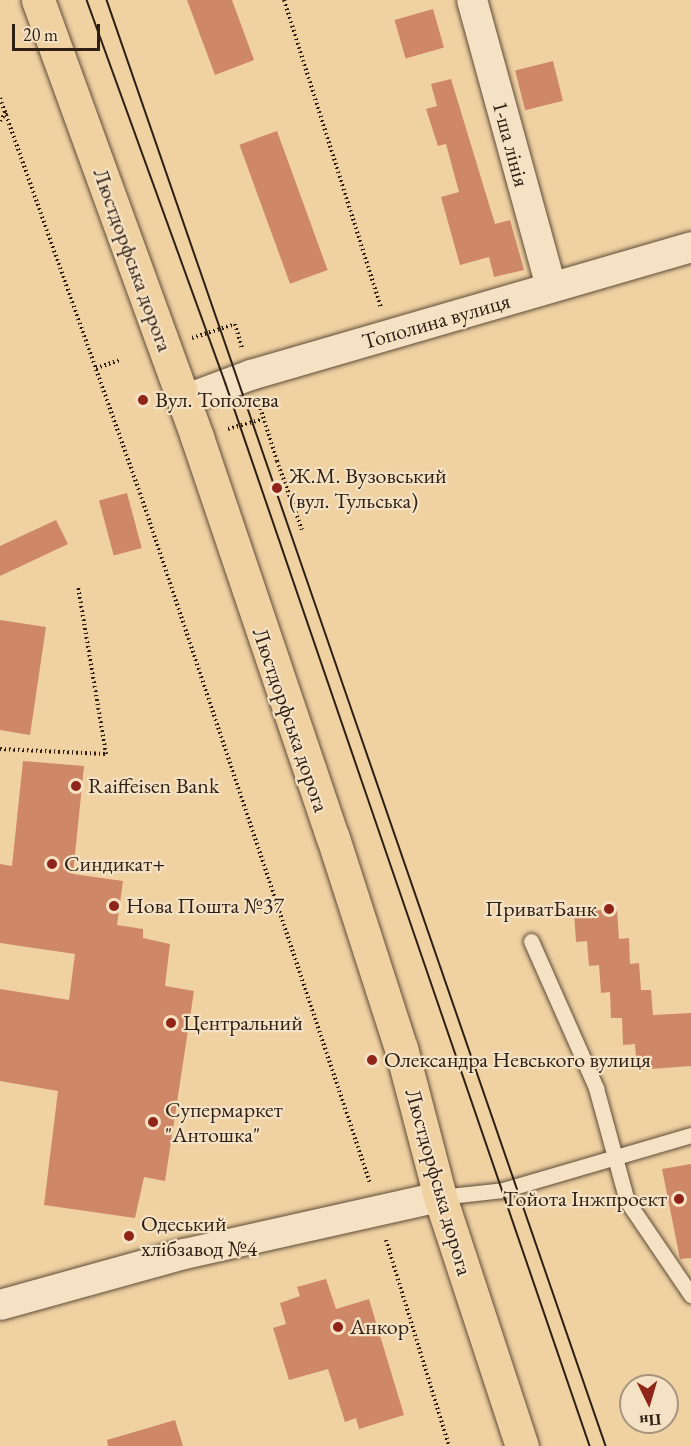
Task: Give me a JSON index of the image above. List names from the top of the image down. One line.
{"streets":{"main road":["Люстдорфська дорога"],"street":["1-ша лінія","Тополина вулиця"]},"crossings":[["1-ша лінія","Тополина вулиця"],["Люстдорфська дорога","Тополина вулиця"]],"places":["Вул. Тополева","Ж.М. Вузовський (вул. Тульська)","Raiffeisen Bank","Синдикат+","Нова Пошта №37","ПриватБанк","Центральний","Олександра Невського вулиця","Супермаркет \"Антошка\"","Тойота Інжпроект","Одеський хлібзавод №4","Анкор"],"scale_bar":"20 m","north":"bottom"}
